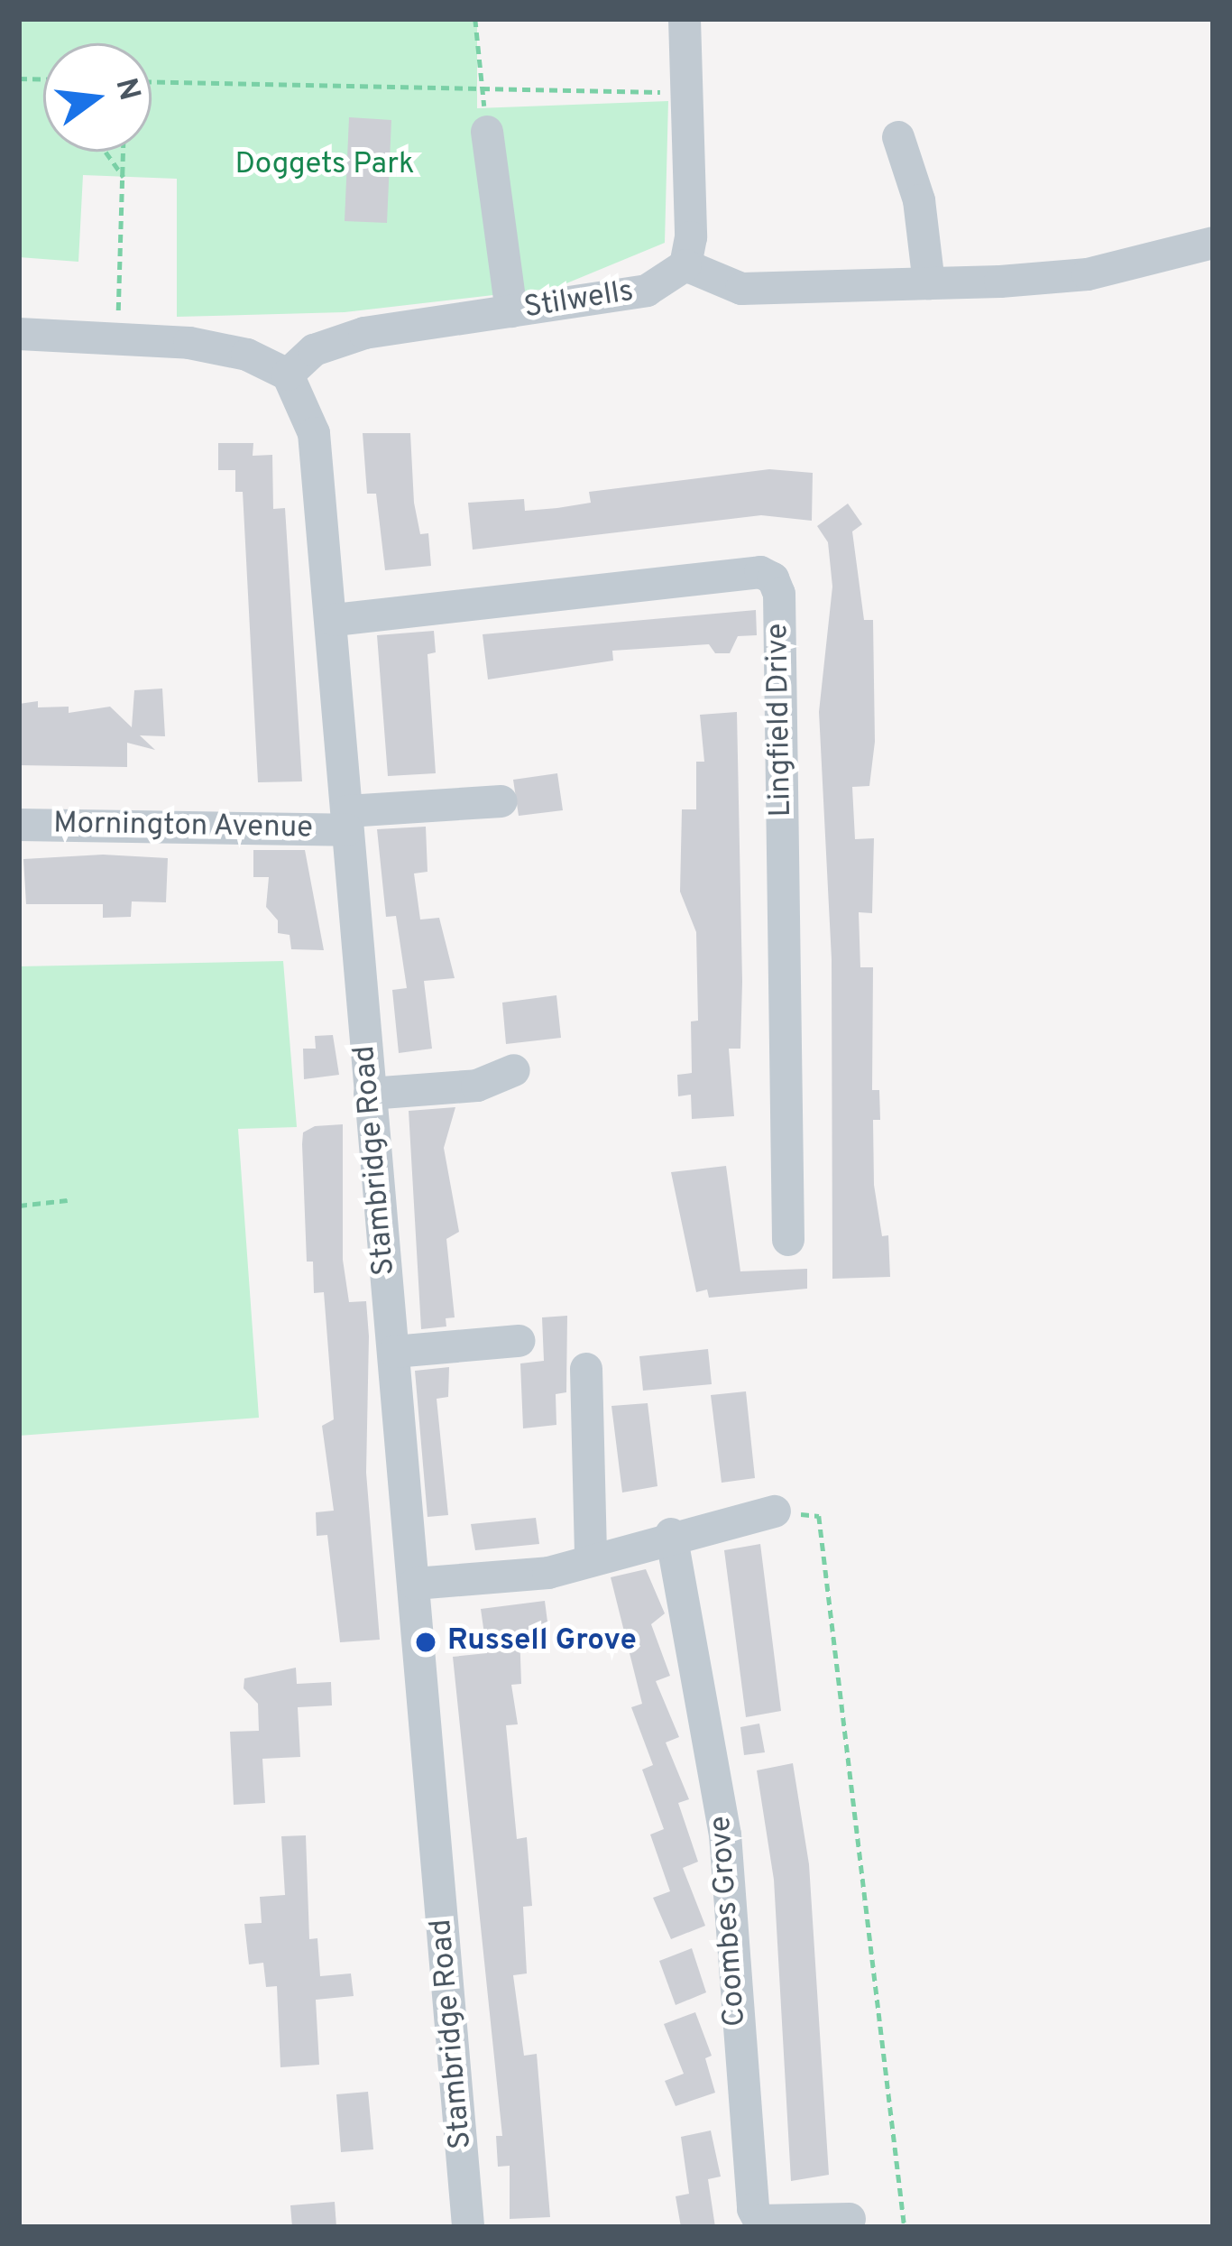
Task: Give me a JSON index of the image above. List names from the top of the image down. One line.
{"streets":{"street":["Stilwells","Lingfield Drive","Mornington Avenue","Stambridge Road","Coombes Grove"]},"crossings":[["Stilwells","Stambridge Road"],["Lingfield Drive","Stambridge Road"],["Mornington Avenue","Stambridge Road"]],"parks":["Doggets Park"],"places":["Russell Grove"],"north":"right"}
